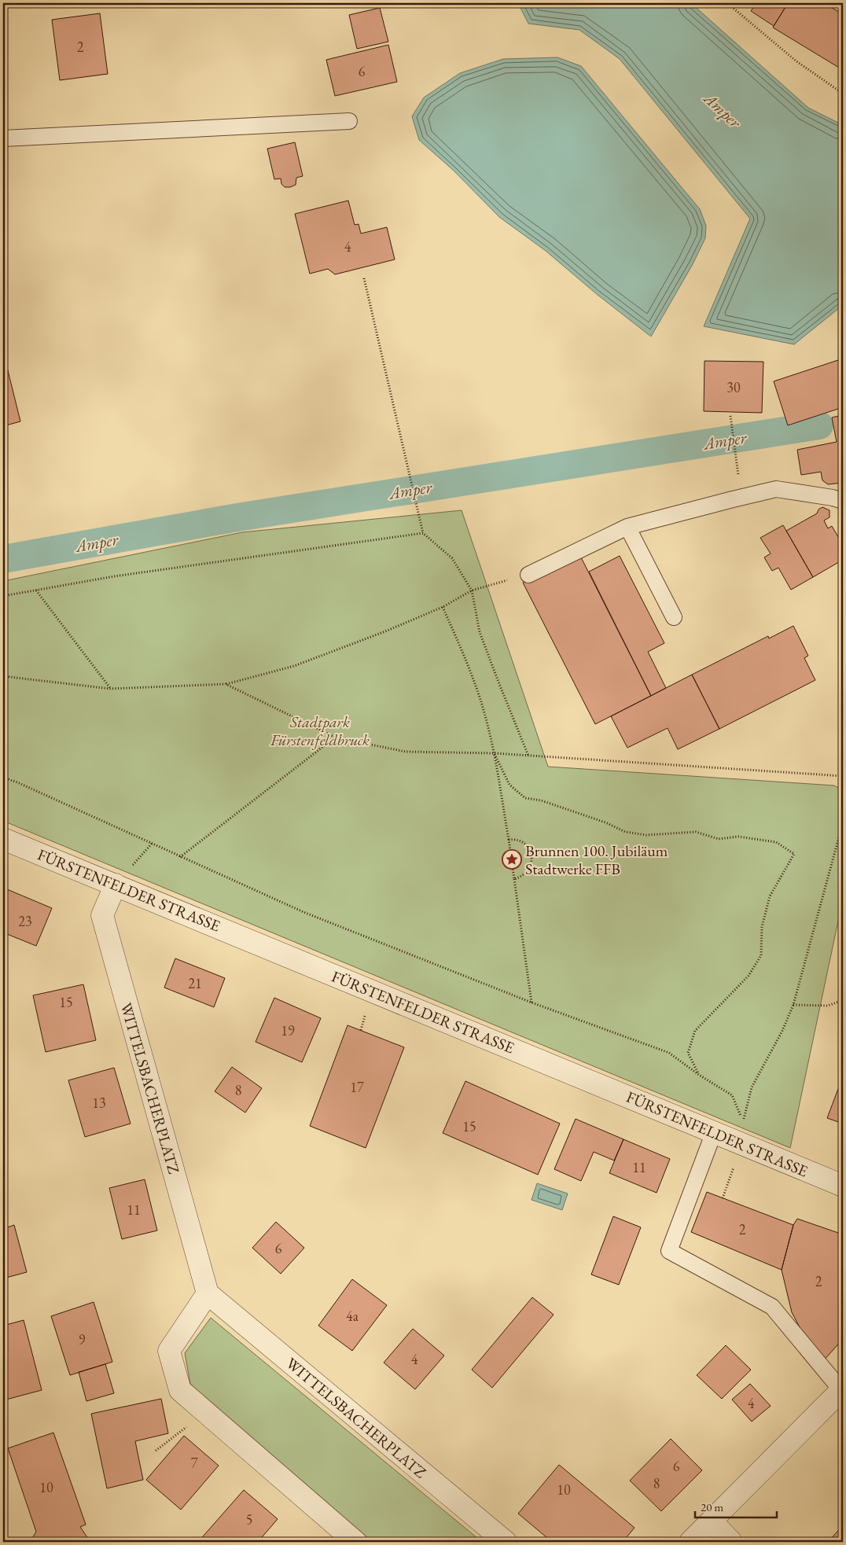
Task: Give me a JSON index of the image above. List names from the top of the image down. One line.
{"streets":{"street":["FÜRSTENFELDER STRASSE","WITTELSBACHERPLATZ"]},"crossings":[["FÜRSTENFELDER STRASSE","WITTELSBACHERPLATZ"]],"water":["Amper"],"parks":["Stadtpark Fürstenfeldbruck"],"places":{"place":["Brunnen 100. Jubiläum Stadtwerke FFB"]},"house_numbers":["2","6","4","30","23","21","15","19","17","8","13","15","11","11","2","6","2","4a","9","4","4","7","6","8","10","10","5"],"scale_bar":"20 m"}
